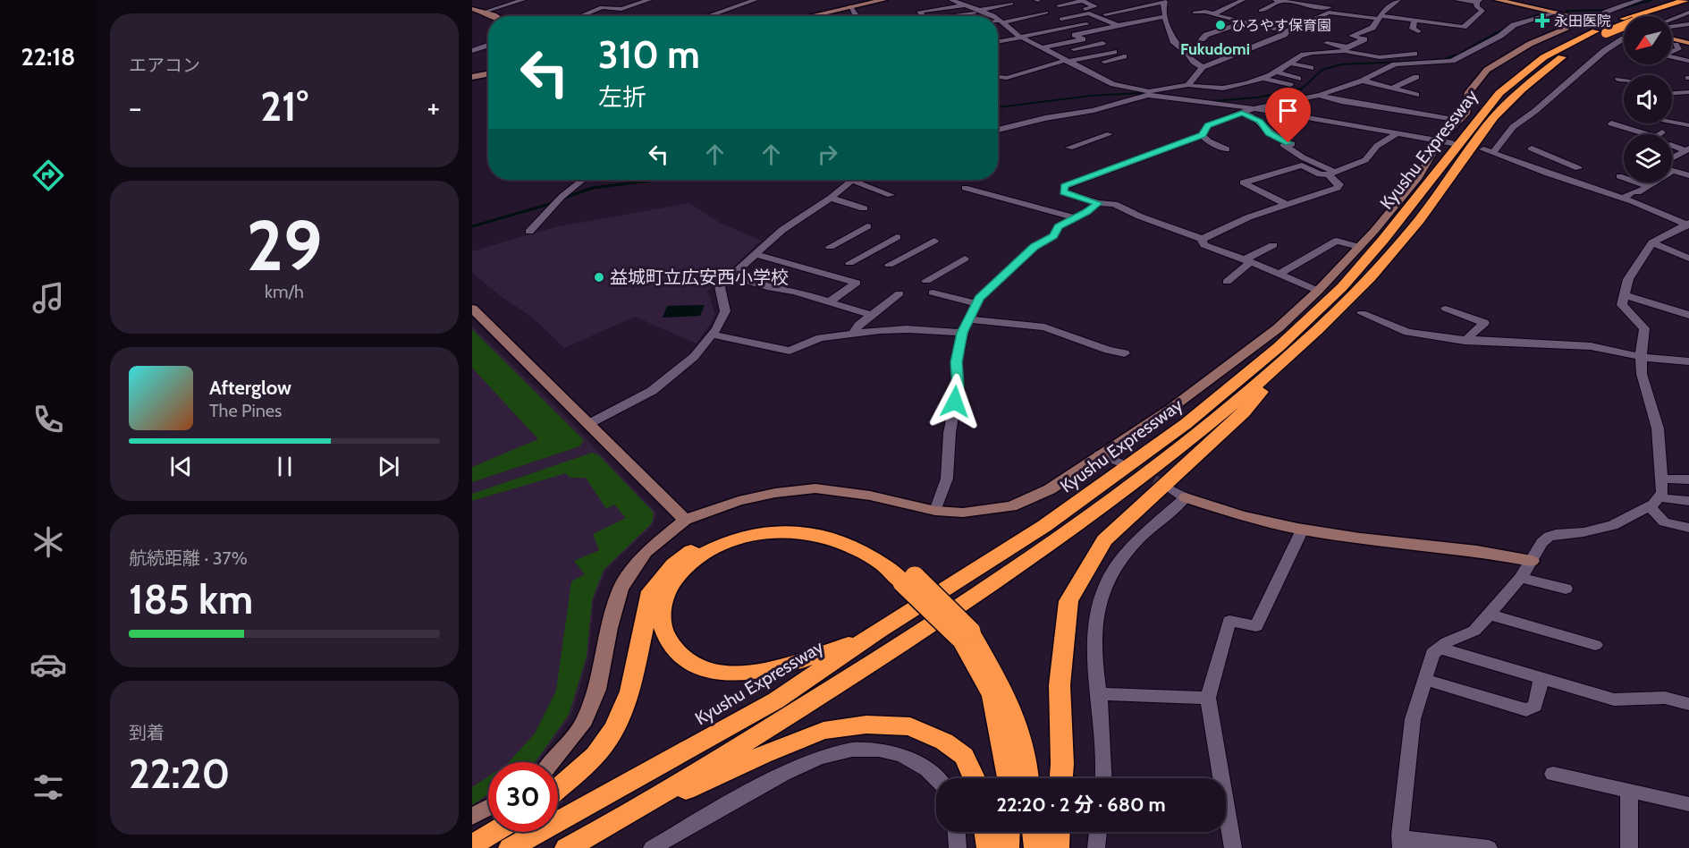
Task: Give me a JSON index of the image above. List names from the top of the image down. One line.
{"streets":{"highway":["Kyushu Expressway"]},"districts":["Fukudomi"],"places":{"health":["永田医院"],"other":["ひろやす保育園","益城町立広安西小学校"]},"north":"bottom left","page":{"tabs":"22:18","tile":["エアコン",["29","km/h"],["航続距離 · 37%","185 km"],["到着","22:20"]],"turn":["310 m","左折"],"heat":["−","21°","+"],"song":["Afterglow","The Pines"],"limit":"30","trip":"22:20 · 2 分 · 680 m"}}
